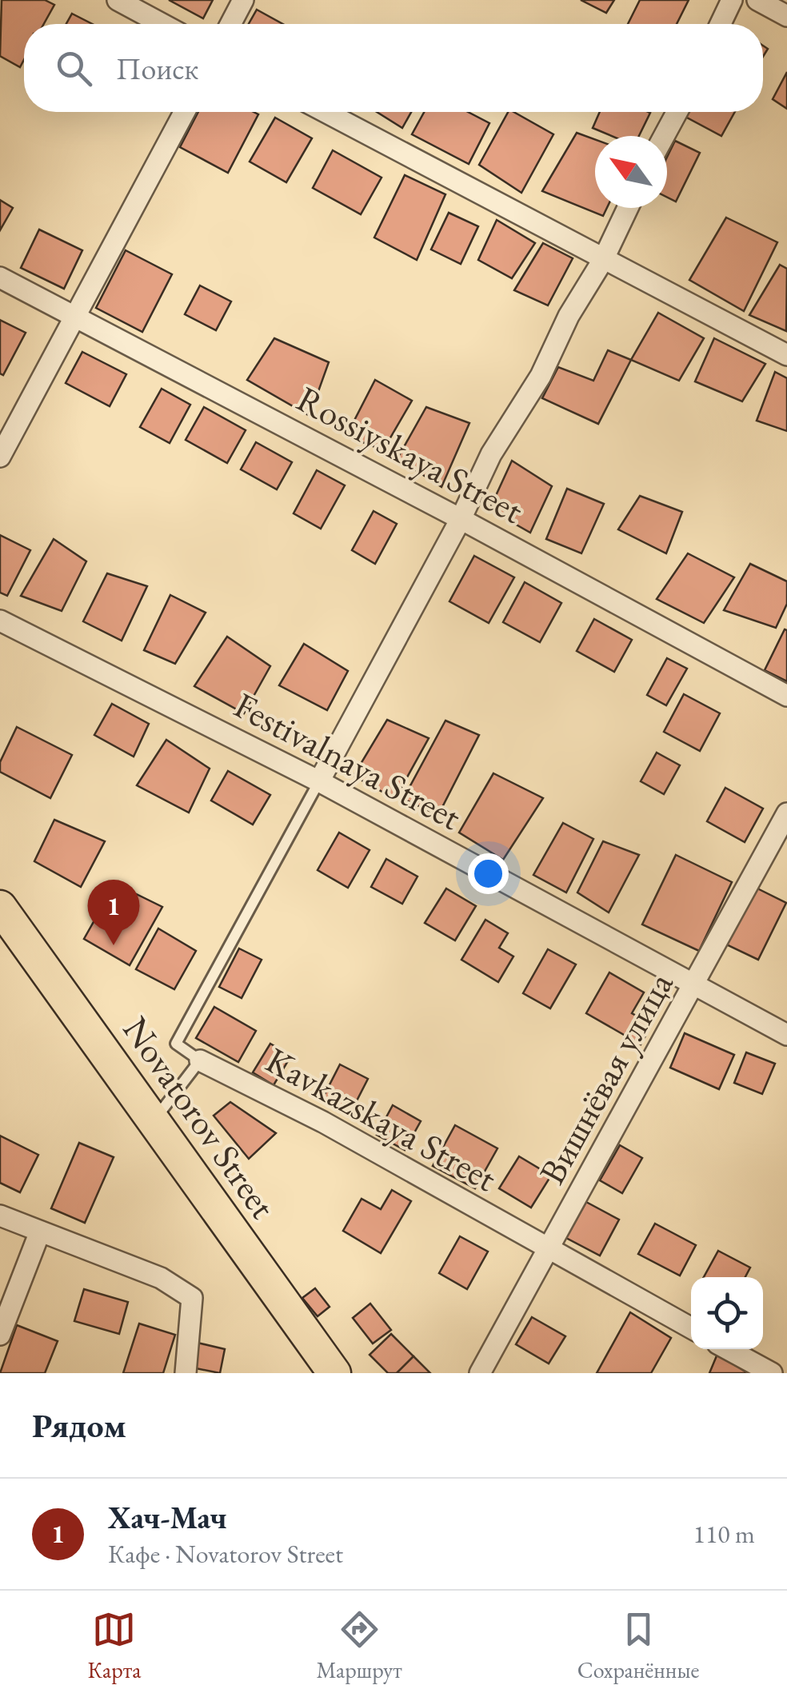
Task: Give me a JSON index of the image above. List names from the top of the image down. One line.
{"streets":{"main road":["Novatorov Street"],"street":["Rossiyskaya Street","Festivalnaya Street","Вишнёвая улица","Kavkazskaya Street"]},"crossings":[["Festivalnaya Street","Вишнёвая улица"],["Вишнёвая улица","Kavkazskaya Street"]],"north":"top left","page":{"search":"Поиск","pins":"1","heading":"Рядом","list":[{"mark":"1","name":"Хач-Мач","note":"Кафе · Novatorov Street","value":"110 m"}],"nav":["Карта","Маршрут","Сохранённые"]}}
